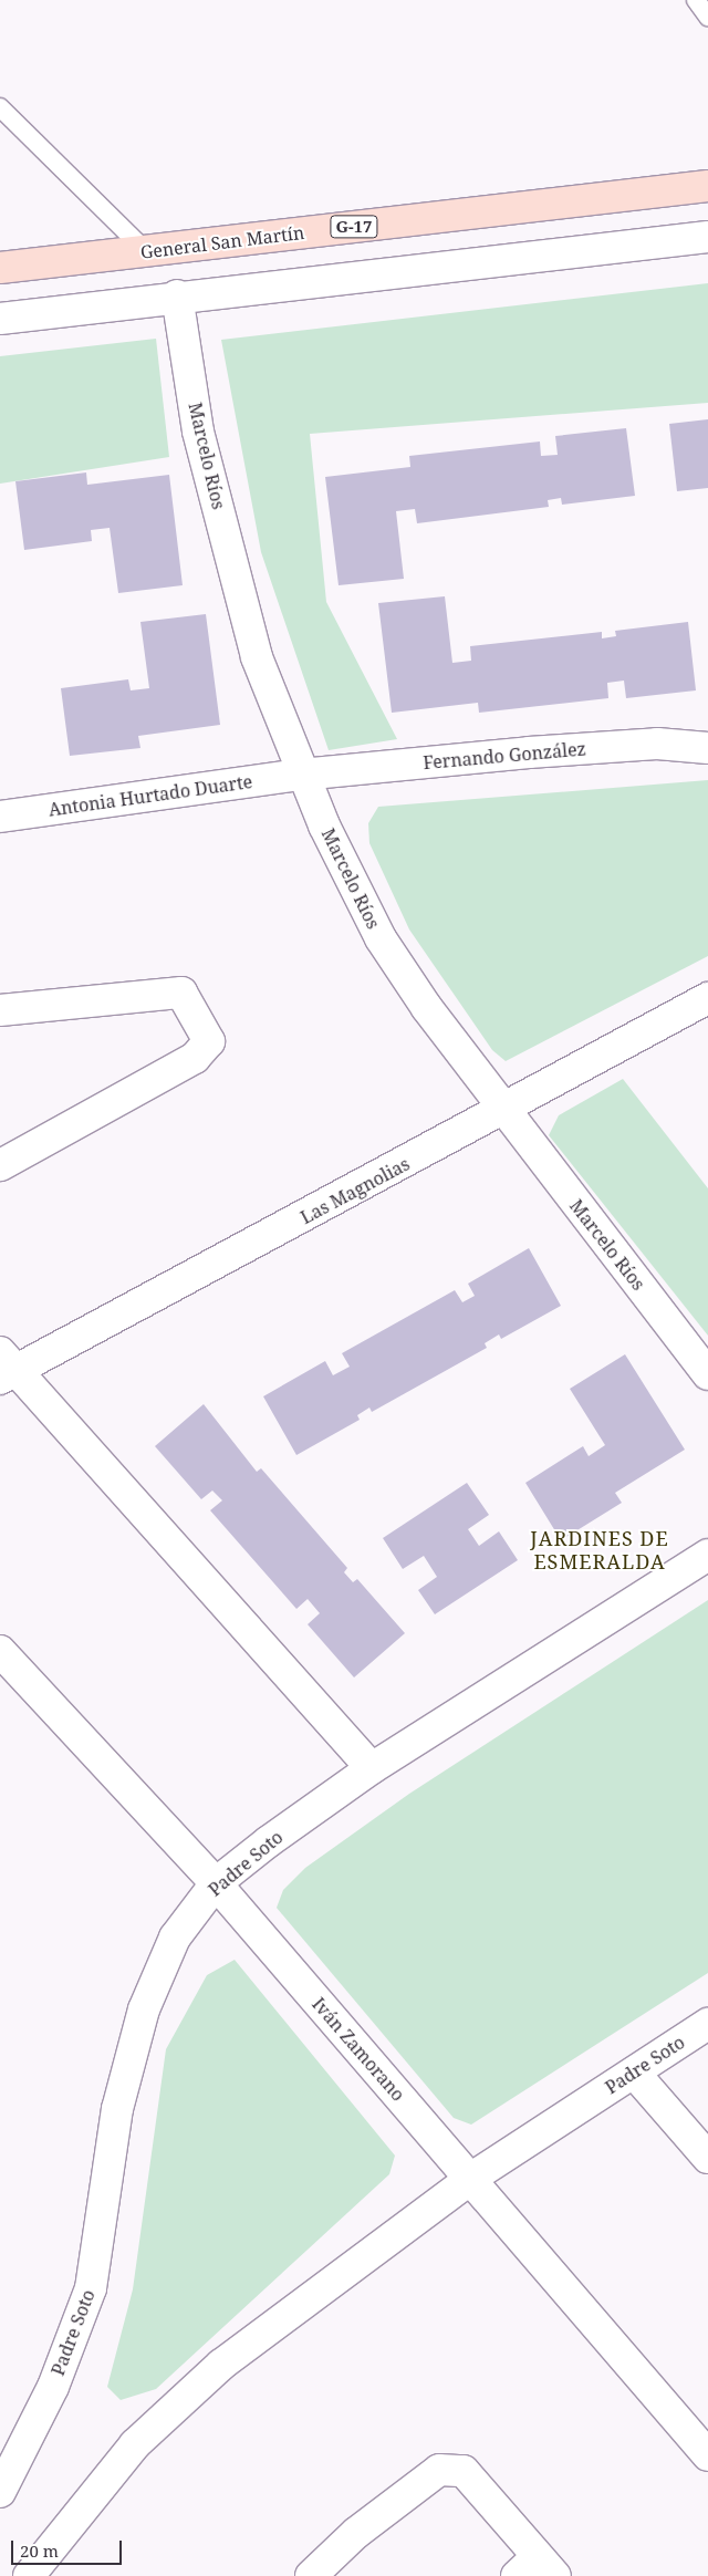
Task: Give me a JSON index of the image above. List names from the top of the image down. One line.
{"streets":{"main road":["G-17","General San Martín"],"street":["Marcelo Ríos","Fernando González","Antonia Hurtado Duarte","Las Magnolias","Padre Soto","Iván Zamorano"]},"crossings":[["Marcelo Ríos","Fernando González"],["Marcelo Ríos","Antonia Hurtado Duarte"],["Marcelo Ríos","Las Magnolias"],["Fernando González","Antonia Hurtado Duarte"],["Padre Soto","Iván Zamorano"]],"districts":["JARDINES DE ESMERALDA"],"scale_bar":"20 m"}
